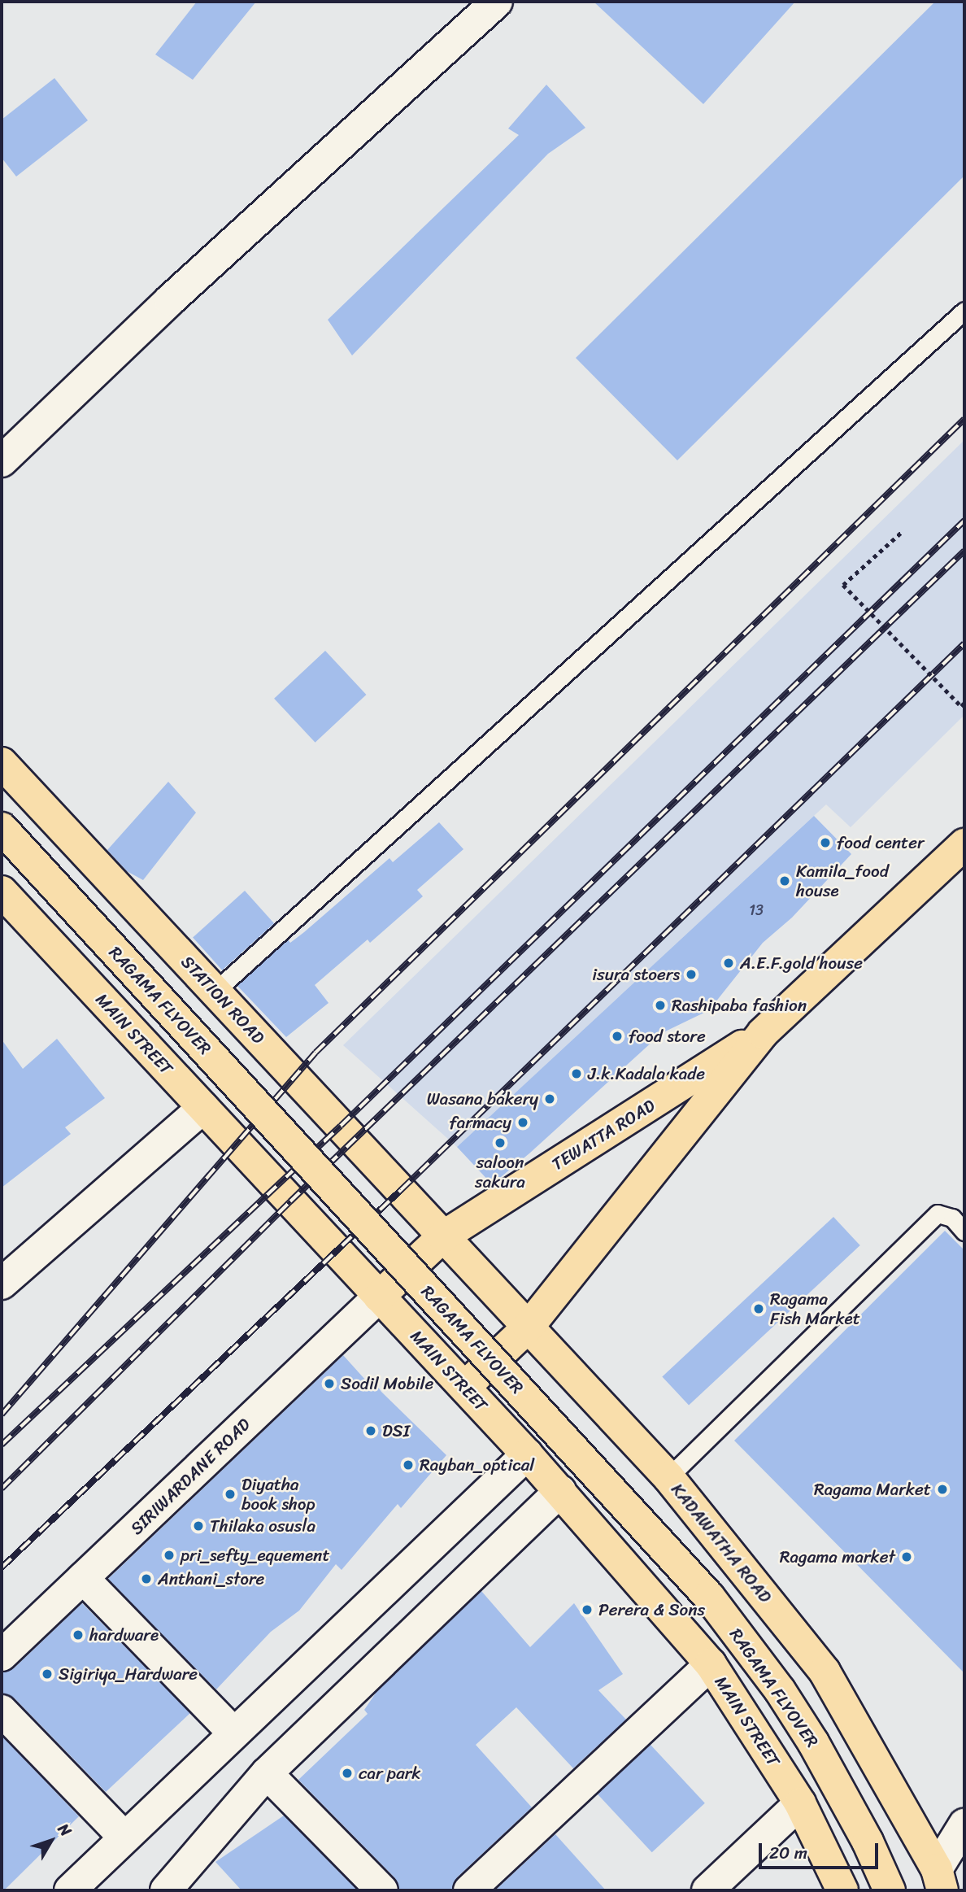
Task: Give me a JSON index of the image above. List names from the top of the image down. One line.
{"streets":{"main road":["STATION ROAD","RAGAMA FLYOVER","MAIN STREET","TEWATTA ROAD","KADAWATHA ROAD"],"street":["SIRIWARDANE ROAD"]},"crossings":[["STATION ROAD","TEWATTA ROAD"],["STATION ROAD","KADAWATHA ROAD"],["MAIN STREET","TEWATTA ROAD"],["MAIN STREET","SIRIWARDANE ROAD"],["TEWATTA ROAD","SIRIWARDANE ROAD"],["TEWATTA ROAD","KADAWATHA ROAD"]],"places":["food center","Kamila_food house","A.E.F.gold house","isura stoers","Rashipaba fashion","food store","J.k.Kadala kade","Wasana bakery","farmacy","saloon sakura","Ragama Fish Market","Sodil Mobile","DSI","Rayban_optical","Ragama Market","Diyatha book shop","Thilaka osusla","pri_sefty_equement","Ragama market","Anthani_store","Perera & Sons","hardware","Sigiriya_Hardware","car park"],"house_numbers":["13"],"scale_bar":"20 m","north":"top right"}
